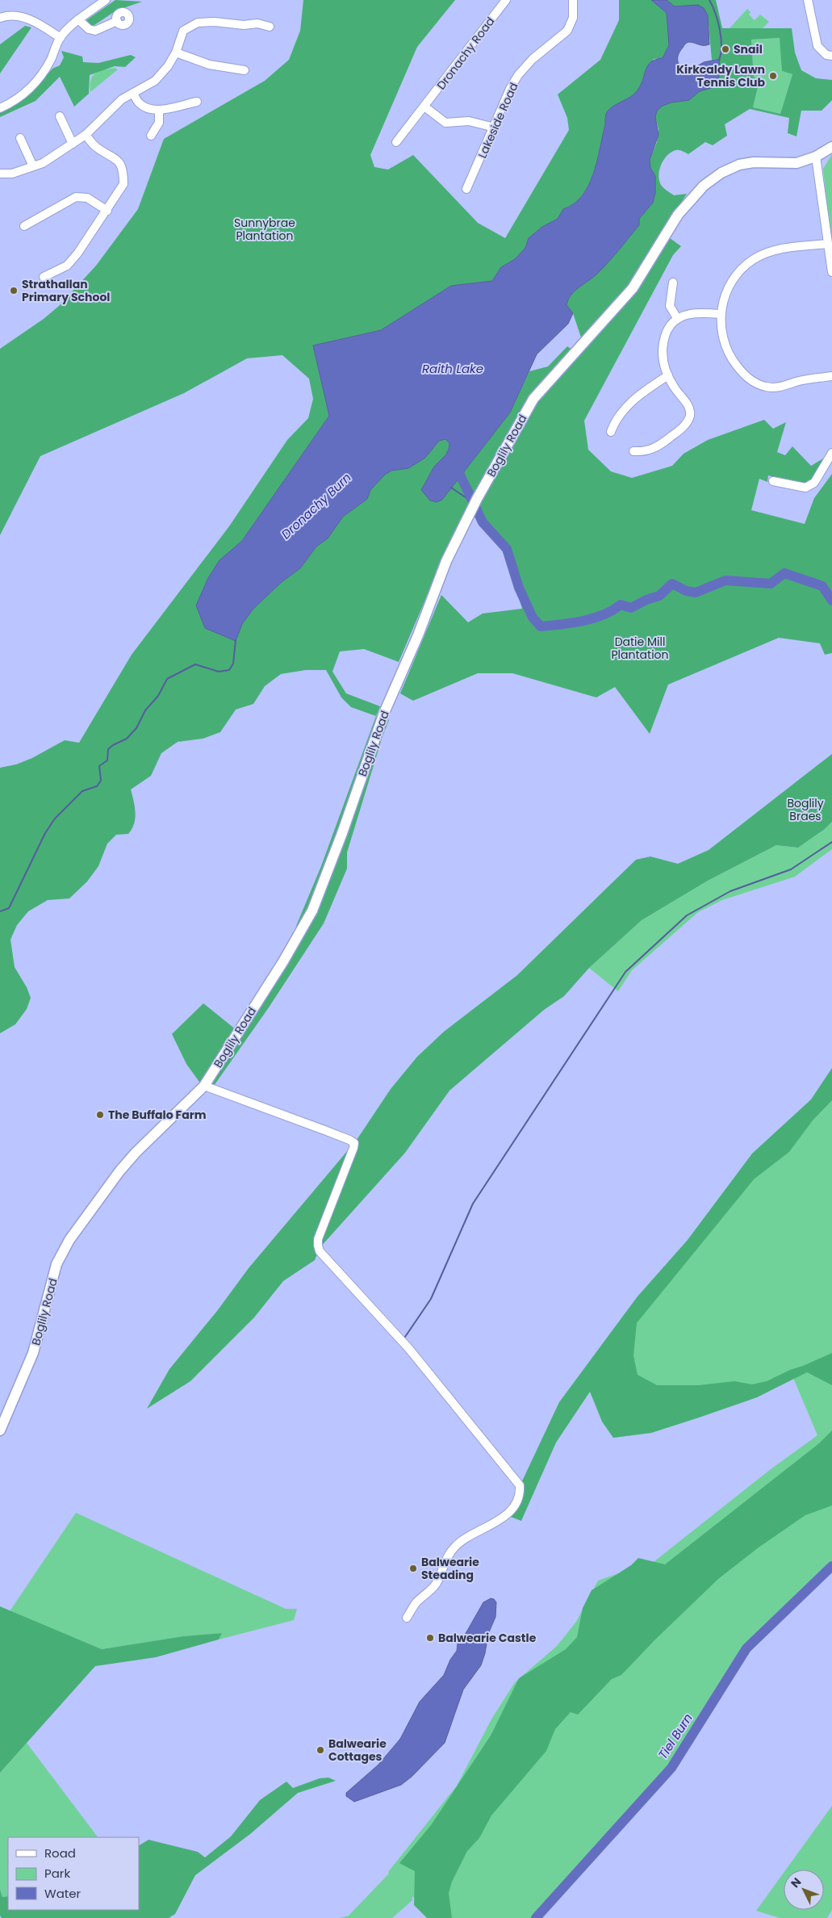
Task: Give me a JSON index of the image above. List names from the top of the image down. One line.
{"streets":{"main road":["Boglily Road"],"street":["Dronachy Road","Lakeside Road"]},"water":["Raith Lake","Dronachy Burn","Tiel Burn"],"parks":["Sunnybrae Plantation","Datie Mill Plantation","Boglily Braes"],"places":["Snail","Kirkcaldy Lawn Tennis Club","Strathallan Primary School","The Buffalo Farm","Balwearie Steading","Balwearie Castle","Balwearie Cottages"],"legend":["Road","Park","Water"],"north":"top left"}
